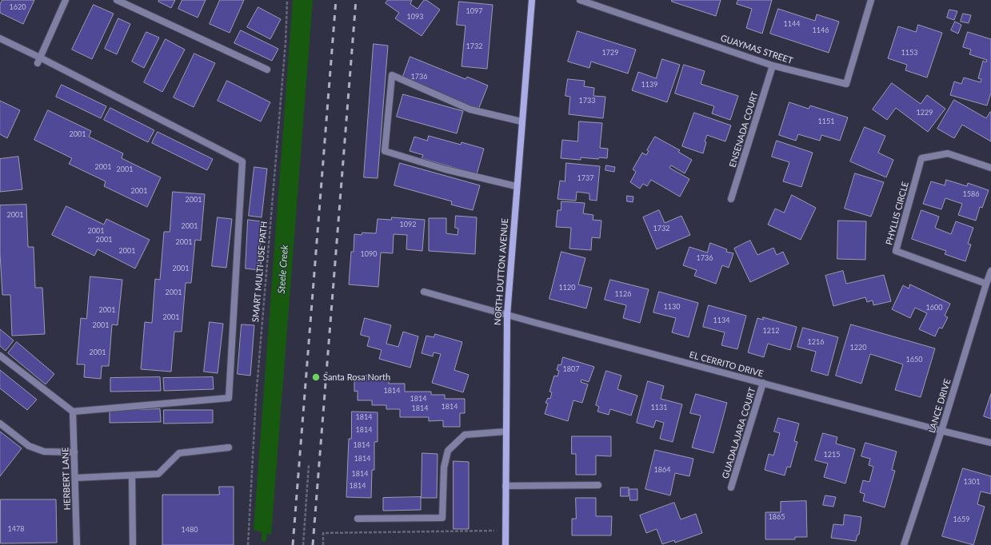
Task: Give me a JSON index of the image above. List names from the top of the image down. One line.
{"streets":{"main road":["NORTH DUTTON AVENUE"],"street":["GUAYMAS STREET","ENSENADA COURT","PHYLLIS CIRCLE","EL CERRITO DRIVE","LANCE DRIVE","GUADALAJARA COURT","HERBERT LANE"],"path":["SMART MULTI-USE PATH"]},"crossings":[["GUAYMAS STREET","ENSENADA COURT"],["PHYLLIS CIRCLE","LANCE DRIVE"],["NORTH DUTTON AVENUE","EL CERRITO DRIVE"],["EL CERRITO DRIVE","LANCE DRIVE"],["EL CERRITO DRIVE","GUADALAJARA COURT"]],"water":["Steele Creek"],"places":["Santa Rosa North"],"house_numbers":["1620","1097","1093","1144","1146","1732","1729","1153","1736","1139","1733","1229","1151","2001","2001","2001","1737","2001","1586","2001","2001","1092","2001","1732","2001","2001","2001","2001","1090","1736","2001","1120","2001","1126","1130","1600","2001","2001","1134","2001","1212","1216","1220","2001","1650","1807","1814","1814","1814","1131","1814","1814","1814","1814","1215","1814","1864","1814","1301","1814","1865","1659","1478","1480"]}
